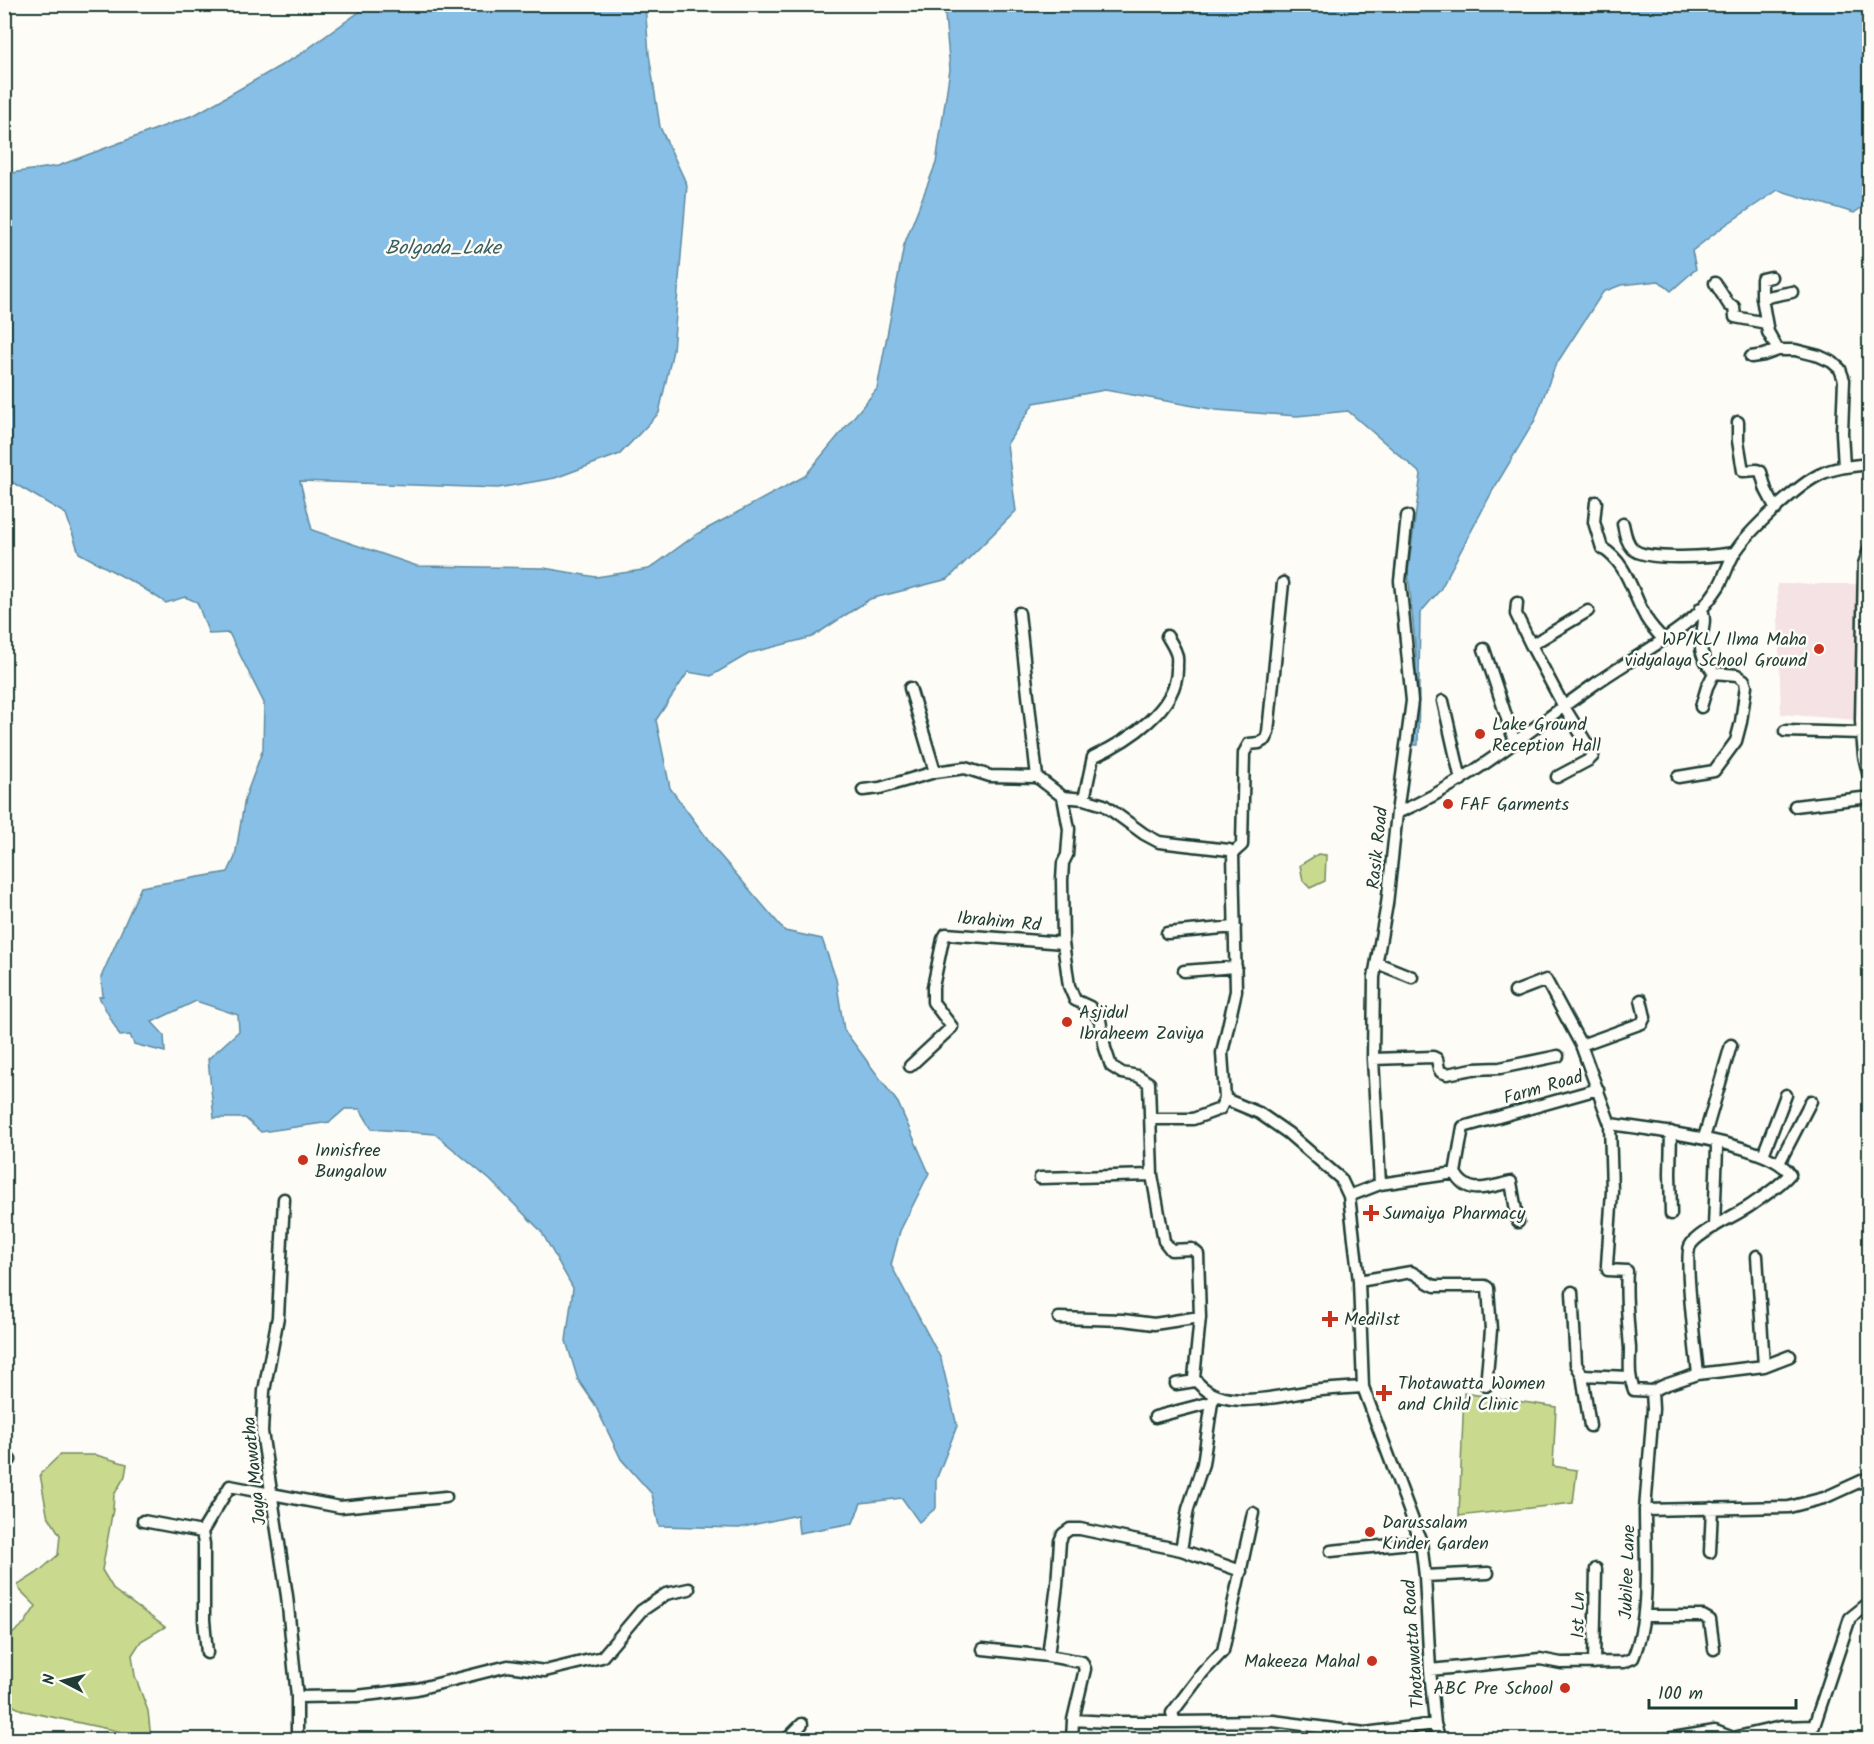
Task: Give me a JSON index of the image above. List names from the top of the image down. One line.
{"streets":{"street":["Rasik Road","Ibrahim Rd","Farm Road","Jaya Mawatha","Jubilee Lane","1st Ln","Thotawatta Road"]},"crossings":[["Jubilee Lane","1st Ln"],["Jubilee Lane","Thotawatta Road"]],"water":["Bolgoda_Lake"],"places":{"other":["WP/KL/ Ilma Maha vidyalaya School Ground","Lake Ground Reception Hall","FAF Garments","Asjidul Ibraheem Zaviya","Innisfree Bungalow","Darussalam Kinder Garden","Makeeza Mahal","ABC Pre School"],"health":["Sumaiya Pharmacy","Medi1st","Thotawatta Women and Child Clinic"]},"scale_bar":"100 m","north":"left"}
